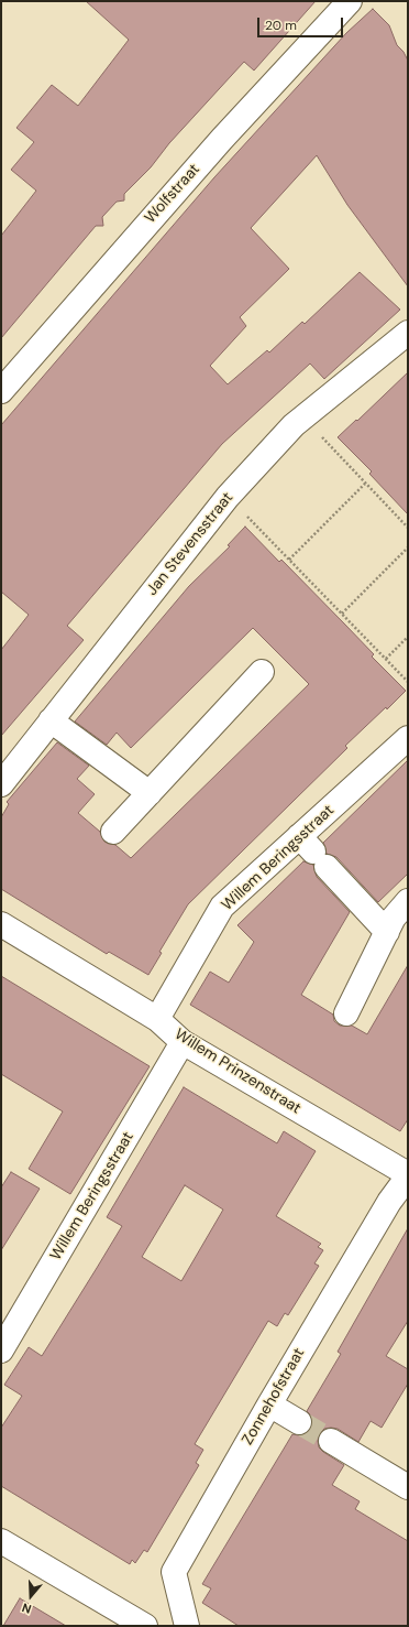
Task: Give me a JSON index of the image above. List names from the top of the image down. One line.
{"streets":{"street":["Wolfstraat","Jan Stevensstraat","Willem Beringsstraat","Willem Prinzenstraat","Zonnehofstraat"]},"crossings":[["Willem Beringsstraat","Willem Prinzenstraat"],["Willem Prinzenstraat","Zonnehofstraat"]],"scale_bar":"20 m","north":"bottom"}
